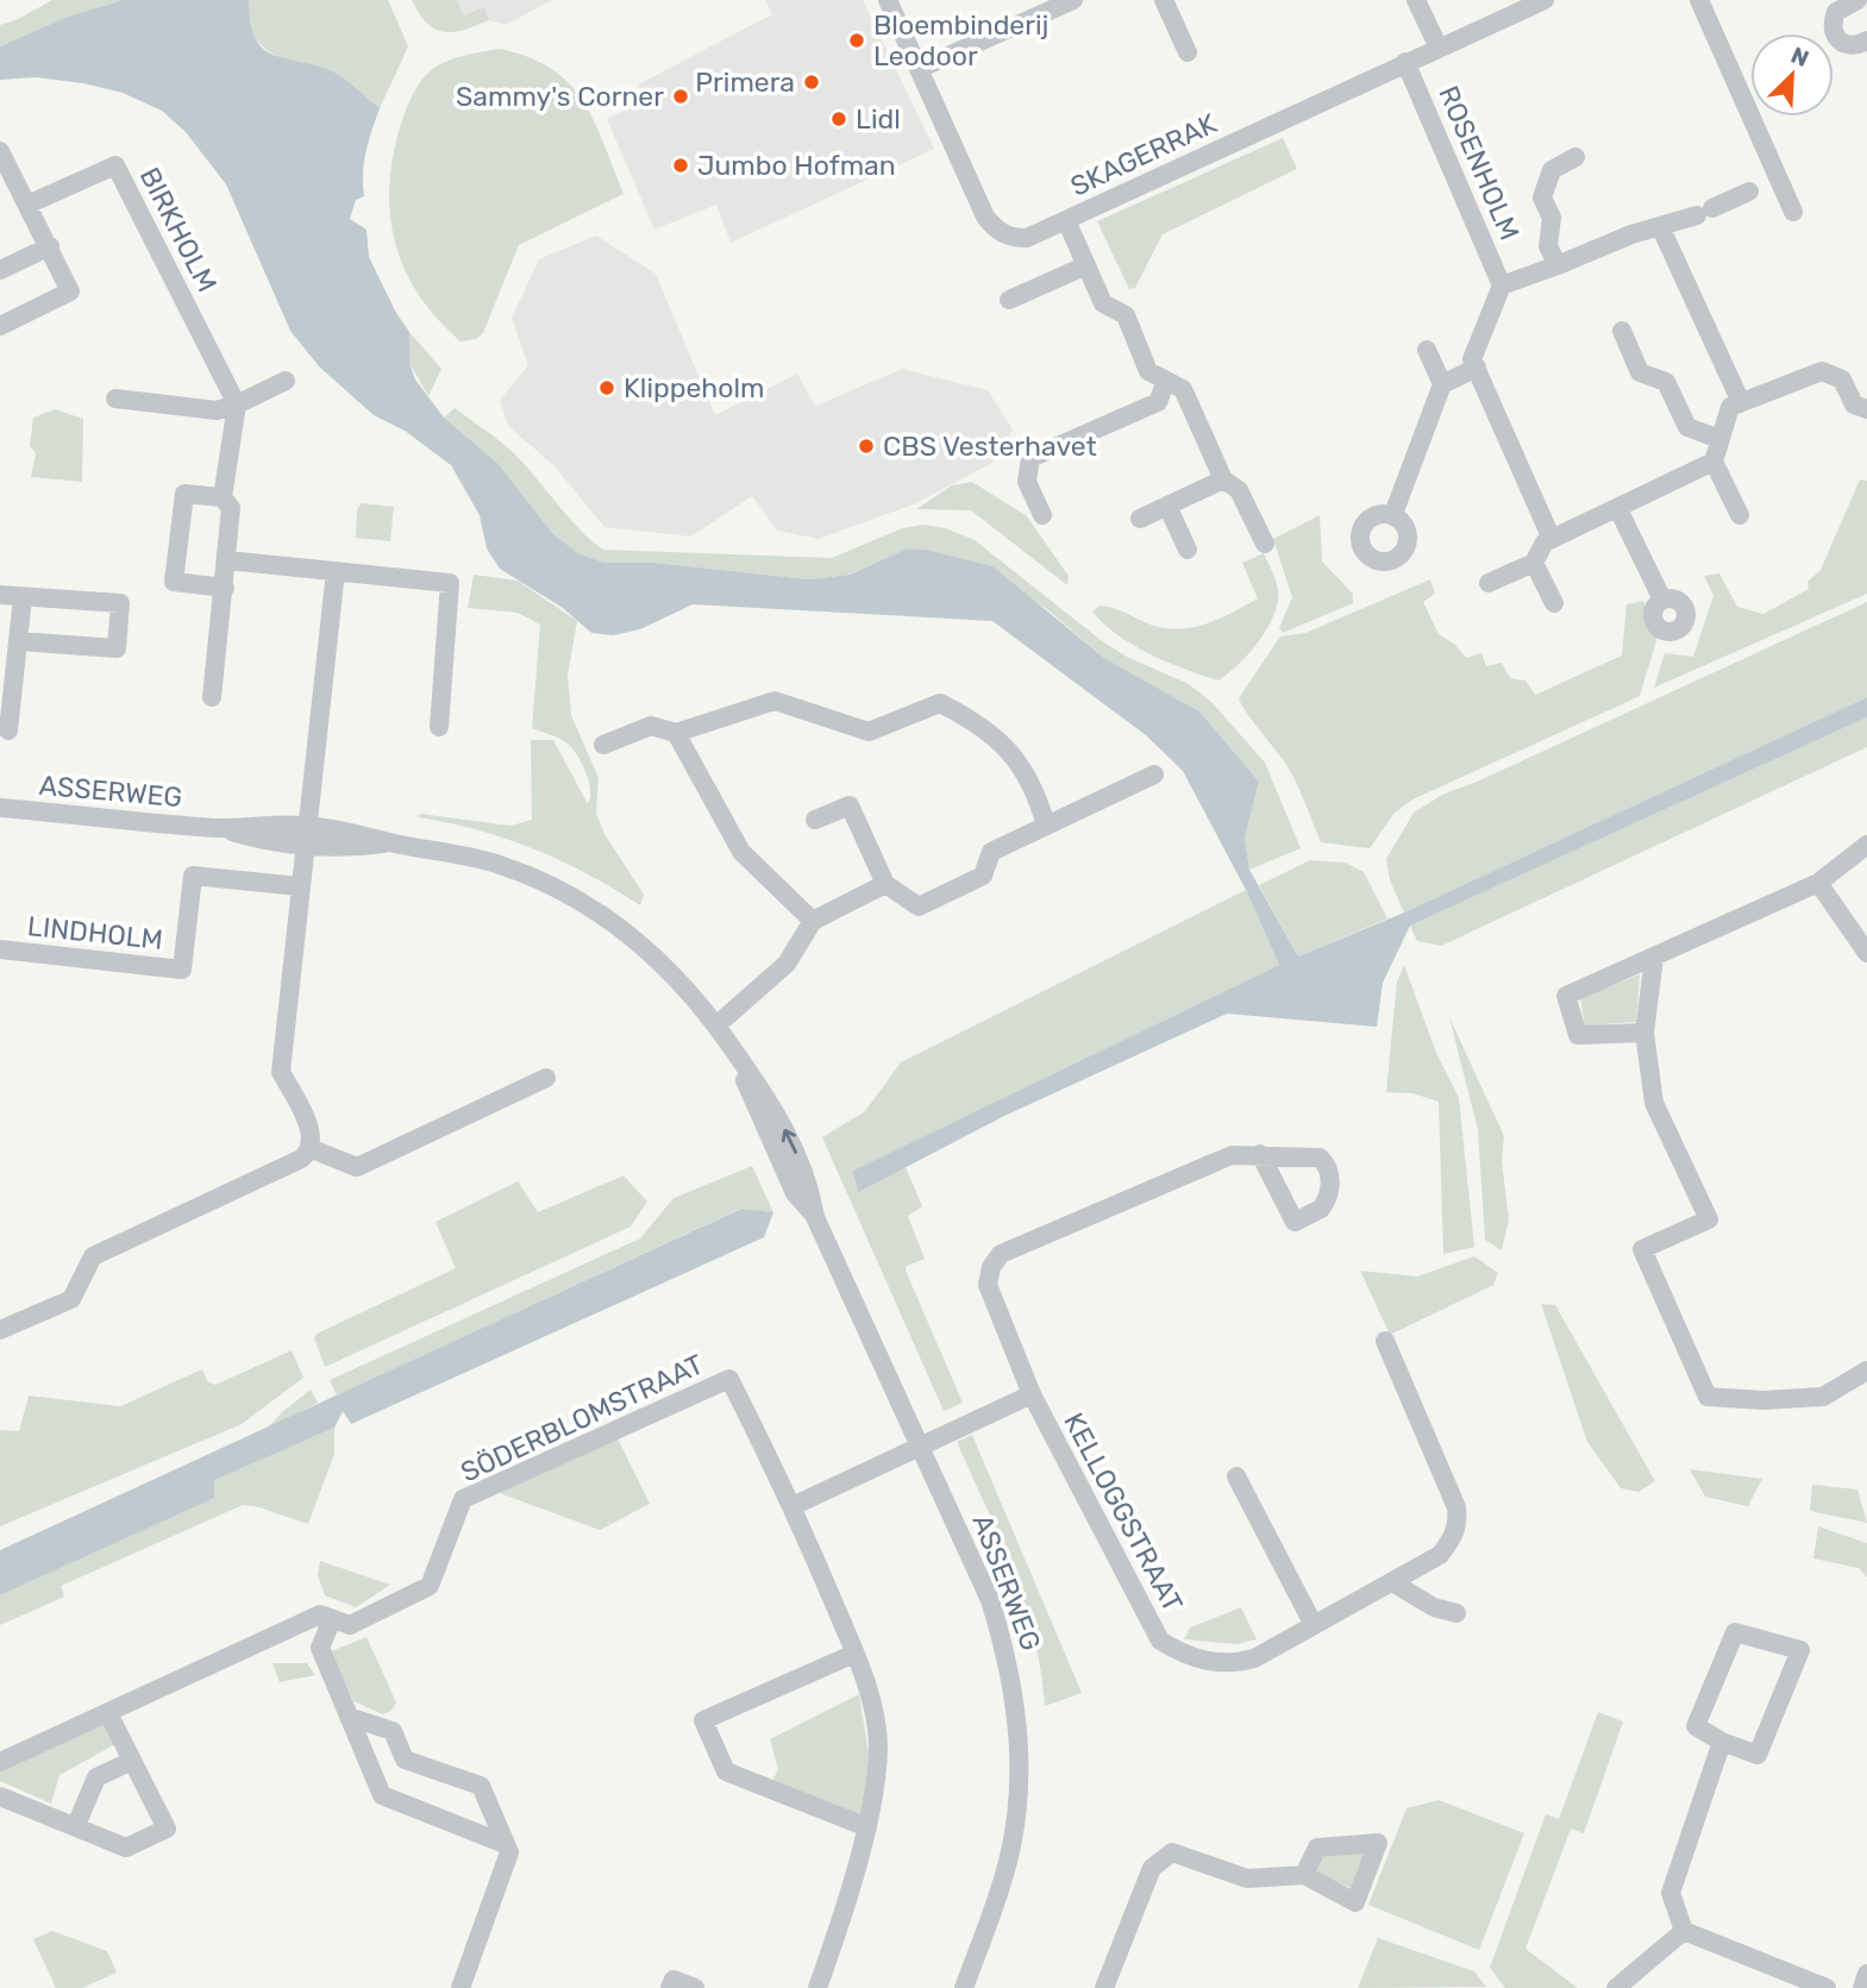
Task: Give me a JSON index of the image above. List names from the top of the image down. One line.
{"streets":{"street":["SKAGERRAK","ROSENHOLM","BIRKHOLM","ASSERWEG","LINDHOLM","SÖDERBLOMSTRAAT","KELLOGGSTRAAT"]},"crossings":[["SKAGERRAK","ROSENHOLM"],["ASSERWEG","KELLOGGSTRAAT"]],"places":["Bloembinderij Leodoor","Primera","Sammy's Corner","Lidl","Jumbo Hofman","Klippeholm","CBS Vesterhavet"],"north":"top right"}
